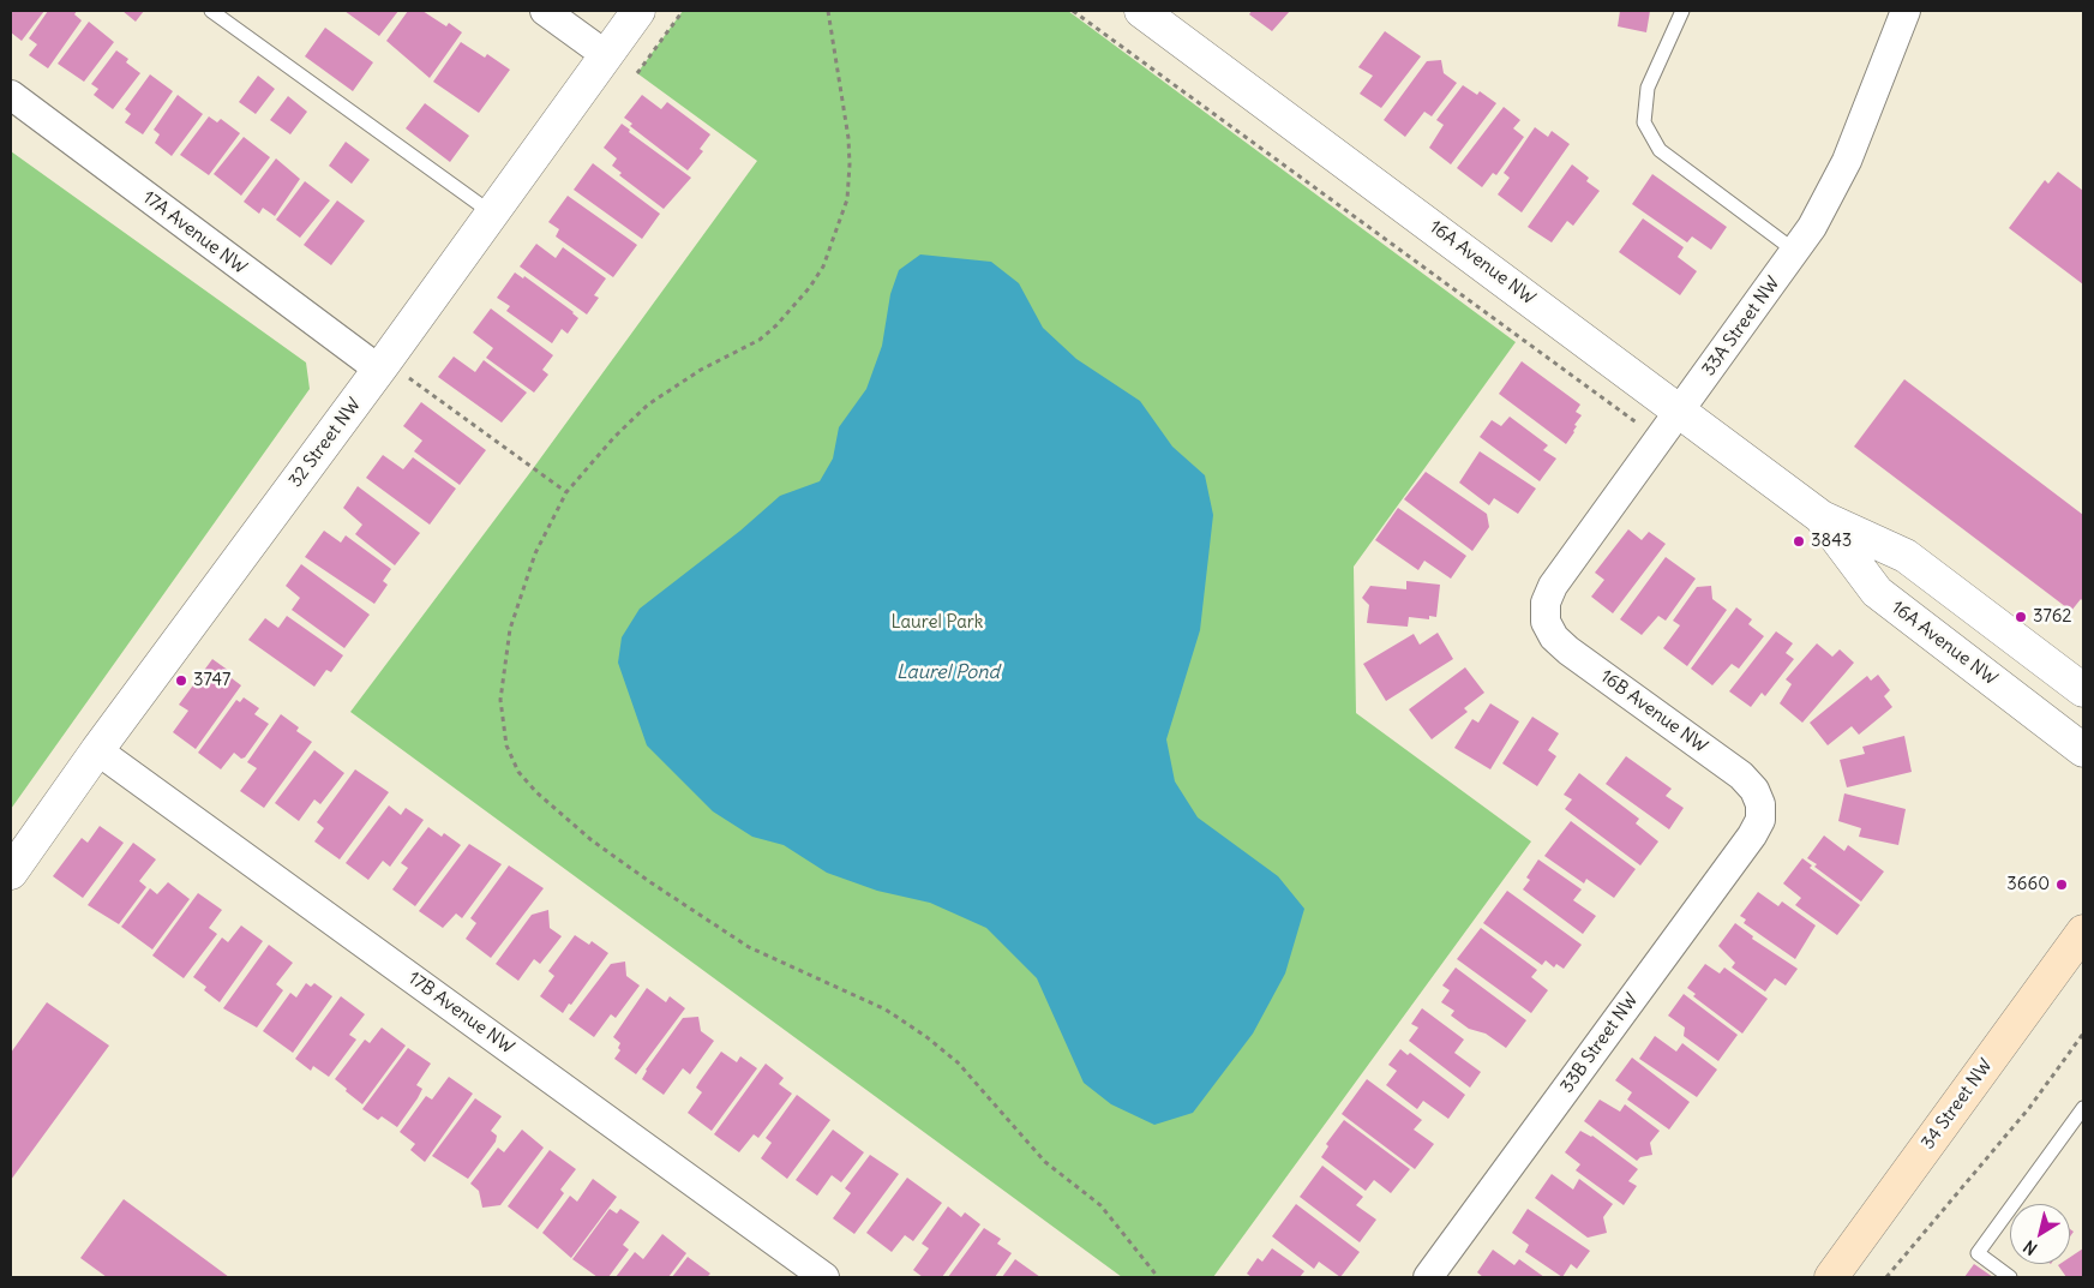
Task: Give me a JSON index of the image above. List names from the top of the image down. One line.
{"streets":{"main road":["34 Street NW"],"street":["17A Avenue NW","16A Avenue NW","33A Street NW","32 Street NW","16B Avenue NW","17B Avenue NW","33B Street NW"]},"crossings":[["17A Avenue NW","32 Street NW"],["16A Avenue NW","33A Street NW"],["33A Street NW","16B Avenue NW"],["32 Street NW","17B Avenue NW"],["16B Avenue NW","33B Street NW"]],"water":["Laurel Pond"],"parks":["Laurel Park"],"places":["3843","3762","3747","3660"],"north":"bottom left"}
